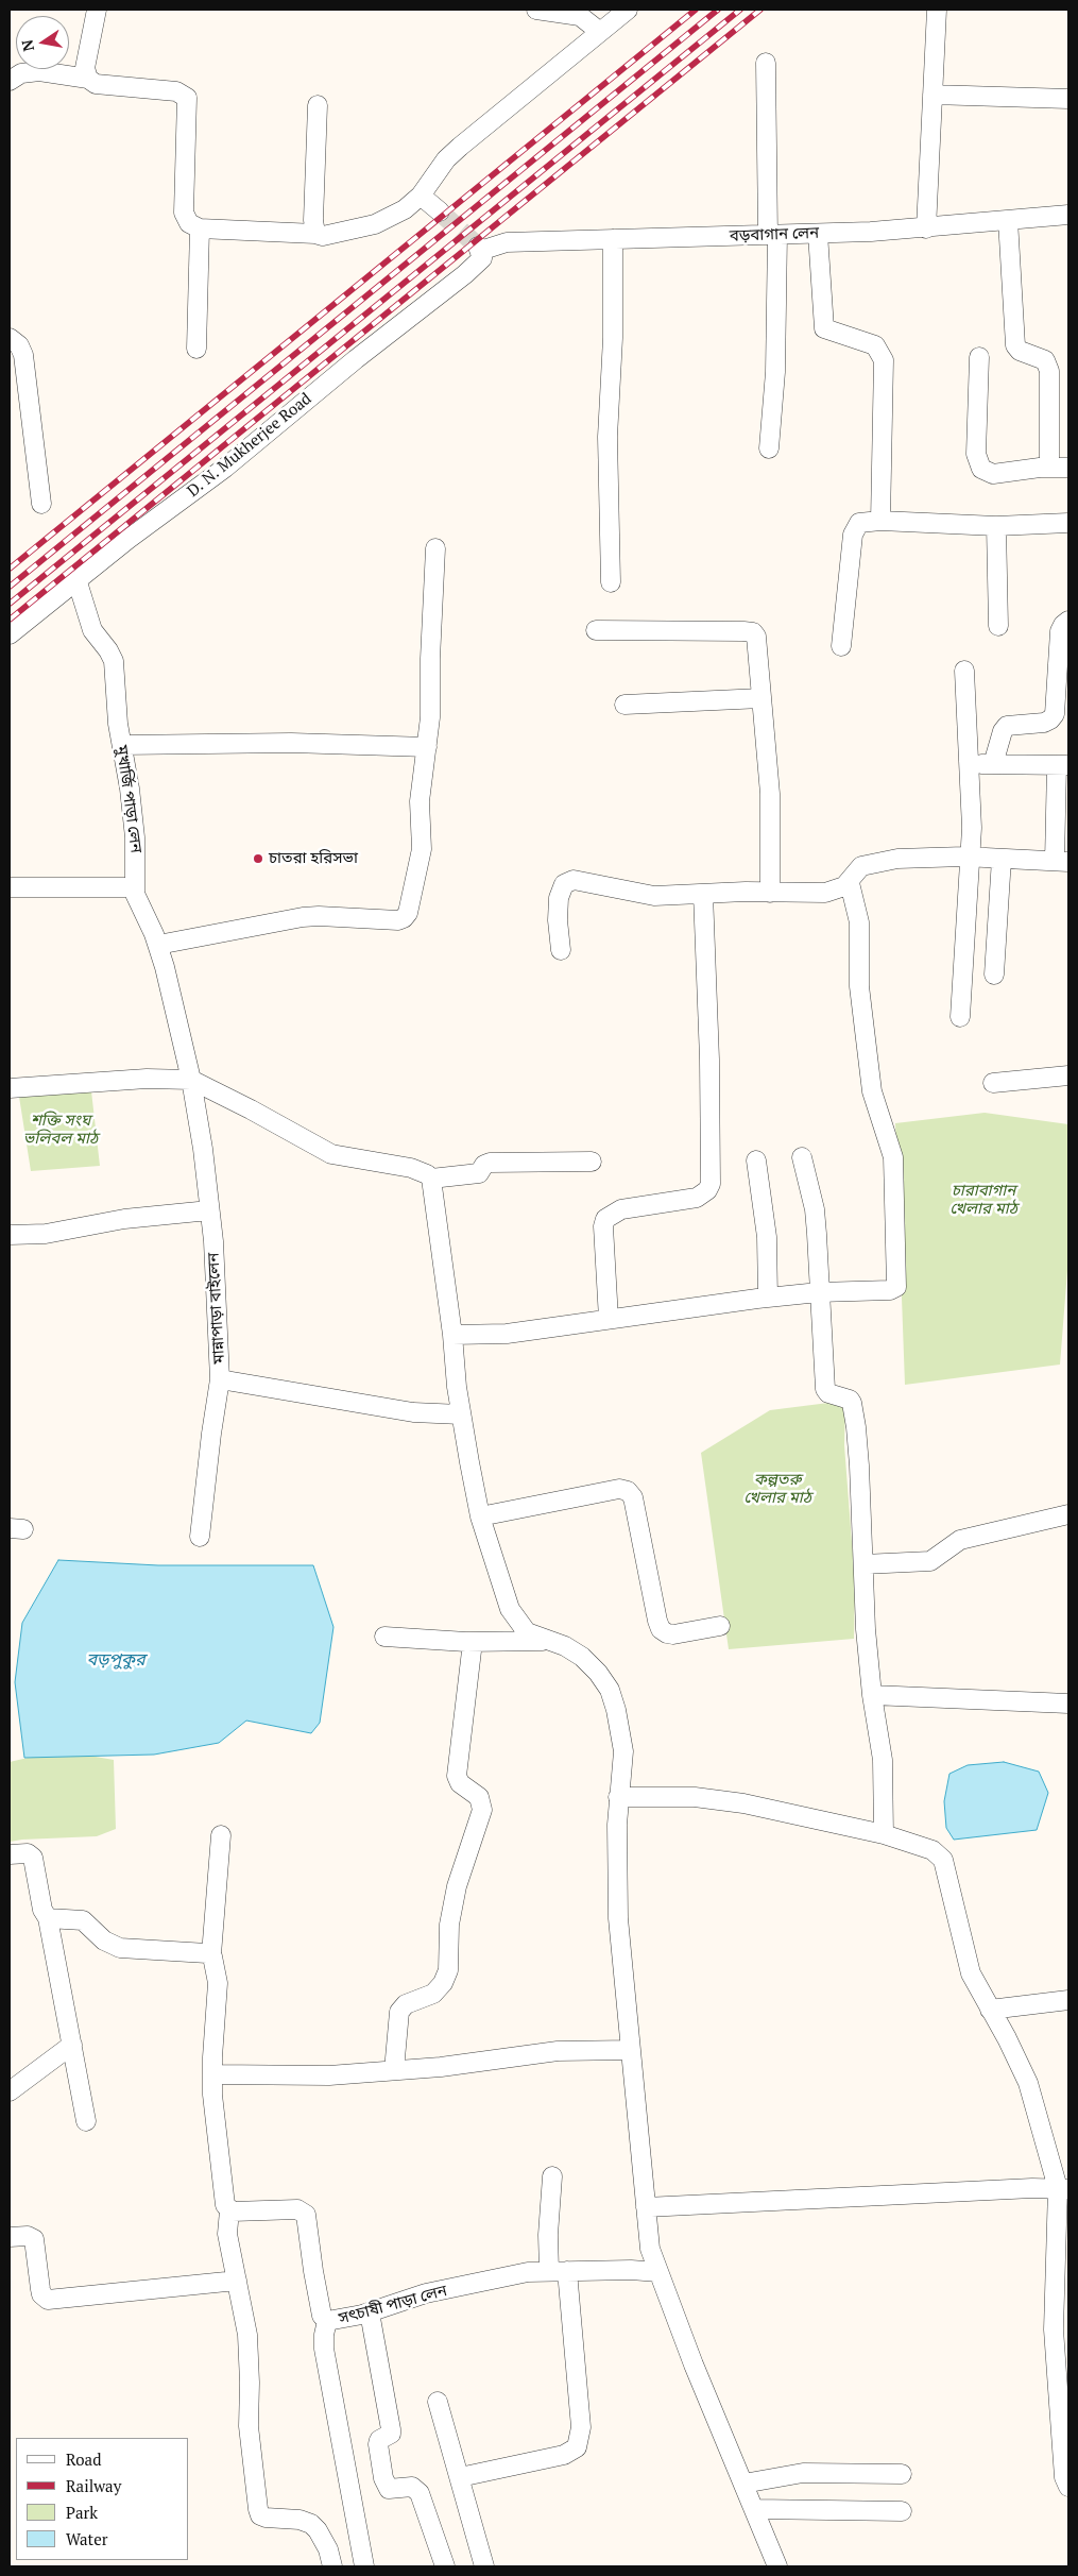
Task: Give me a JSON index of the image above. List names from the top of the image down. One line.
{"streets":{"street":["বড়বাগান লেন","D. N. Mukherjee Road","মুখার্জি পাড়া লেন","মান্নাপাড়া বাইলেন","সৎচাষী পাড়া লেন"]},"crossings":[["বড়বাগান লেন","D. N. Mukherjee Road"],["D. N. Mukherjee Road","মুখার্জি পাড়া লেন"],["মুখার্জি পাড়া লেন","মান্নাপাড়া বাইলেন"]],"water":["বড়পুকুর"],"parks":["শক্তি সংঘ ভলিবল মাঠ","চারাবাগান খেলার মাঠ","কল্পতরু খেলার মাঠ"],"places":["চাতরা হরিসভা"],"legend":["Road","Railway","Park","Water"],"north":"left"}
